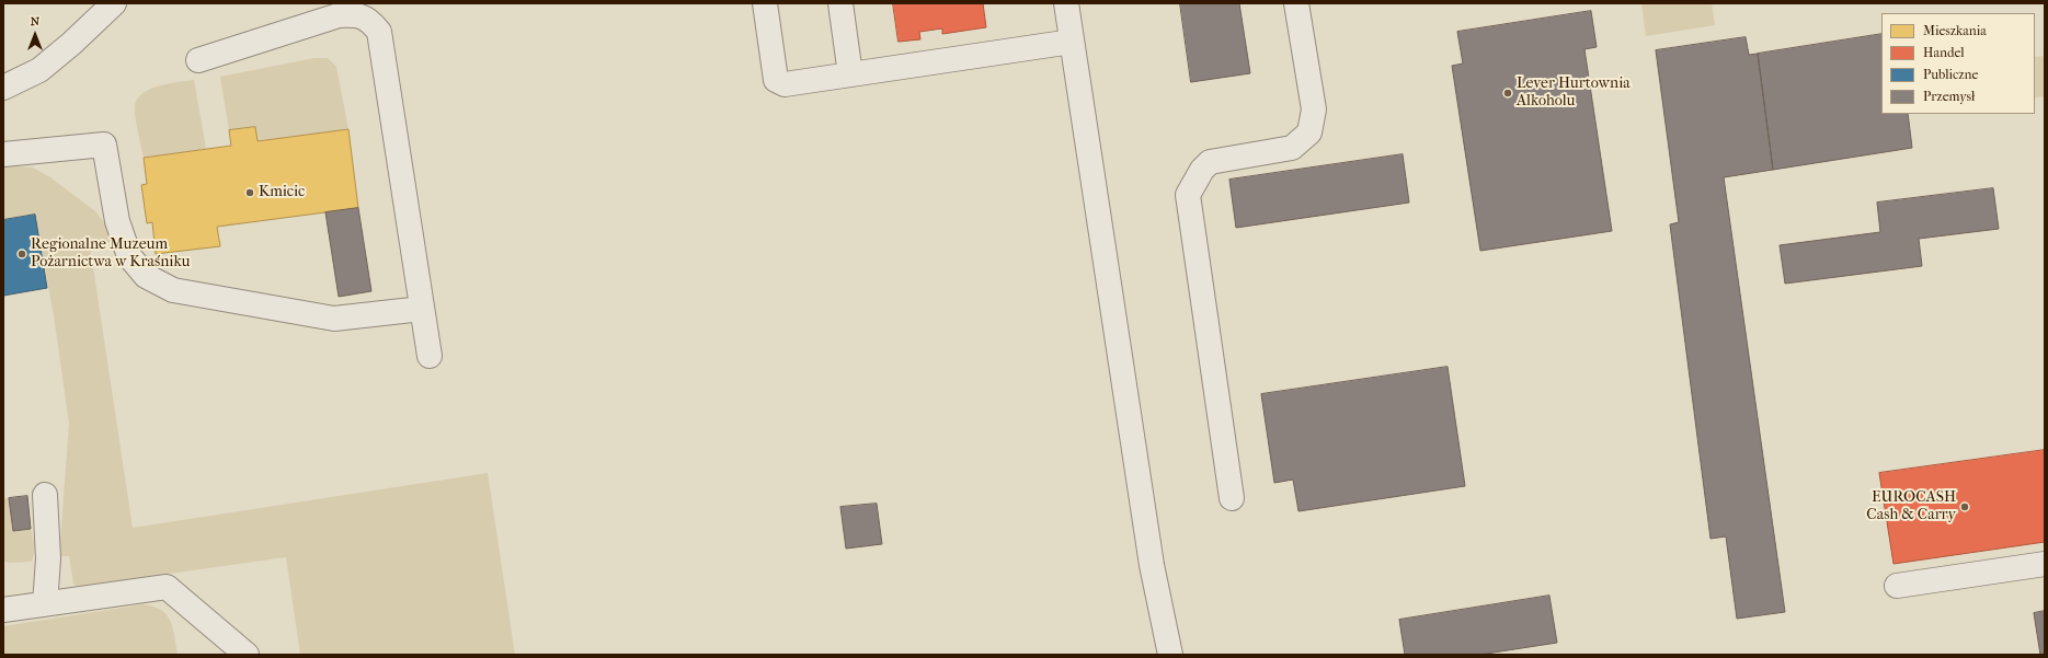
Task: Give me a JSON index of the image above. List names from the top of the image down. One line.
{"places":["Lever Hurtownia Alkoholu","Kmicic","Regionalne Muzeum Pożarnictwa w Kraśniku","EUROCASH Cash & Carry"],"legend":["Mieszkania","Handel","Publiczne","Przemysł"],"north":"top"}
